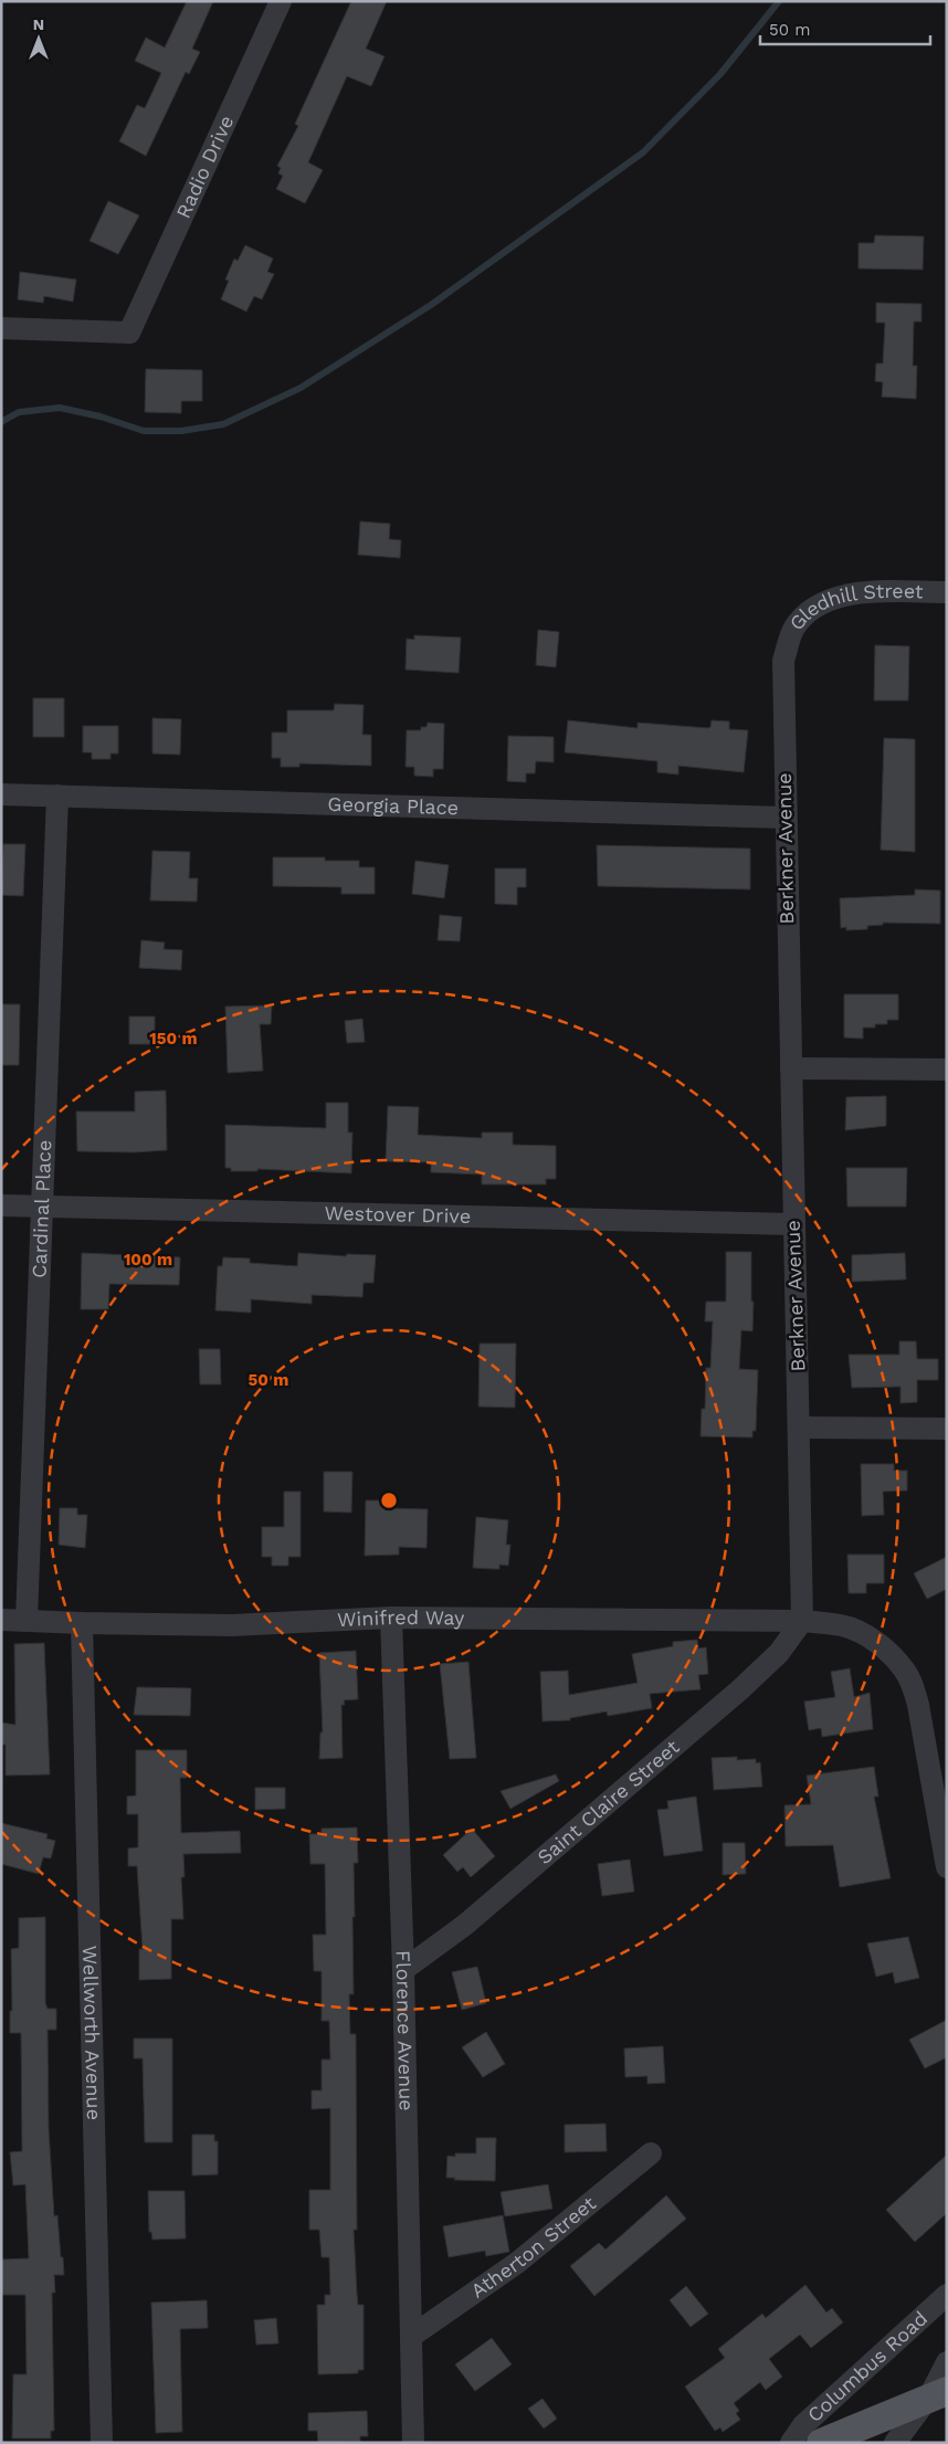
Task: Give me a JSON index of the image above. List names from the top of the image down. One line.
{"streets":{"street":["Radio Drive","Gledhill Street","Georgia Place","Berkner Avenue","Cardinal Place","Westover Drive","Winifred Way","Saint Claire Street","Florence Avenue","Wellworth Avenue","Atherton Street","Columbus Road"]},"crossings":[["Gledhill Street","Berkner Avenue"],["Georgia Place","Berkner Avenue"],["Georgia Place","Cardinal Place"],["Berkner Avenue","Westover Drive"],["Berkner Avenue","Winifred Way"],["Berkner Avenue","Saint Claire Street"],["Cardinal Place","Westover Drive"],["Cardinal Place","Winifred Way"],["Winifred Way","Saint Claire Street"],["Winifred Way","Florence Avenue"],["Winifred Way","Wellworth Avenue"],["Saint Claire Street","Florence Avenue"],["Florence Avenue","Atherton Street"]],"scale_bar":"50 m","north":"top","rings":["150 m","100 m","50 m"]}
